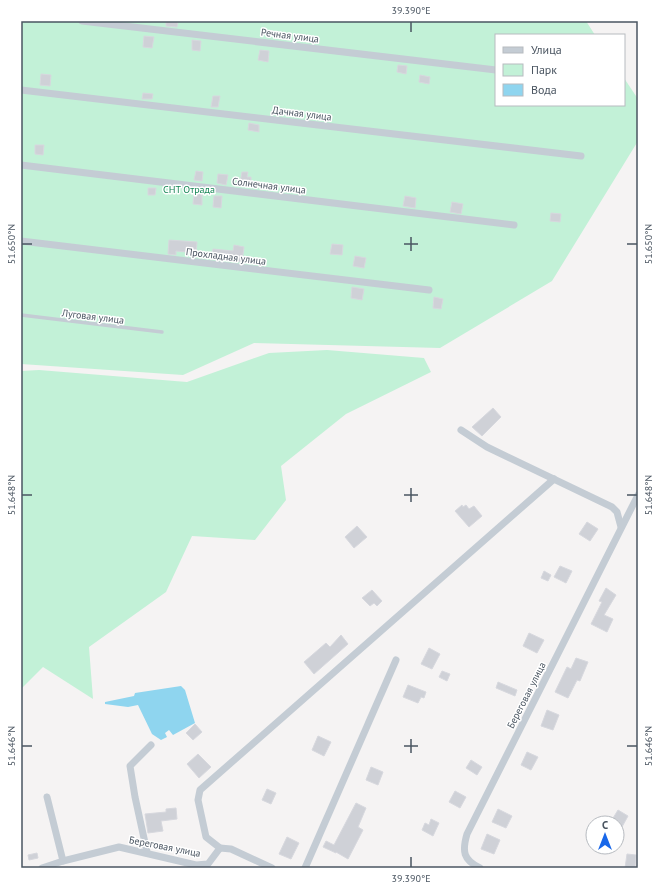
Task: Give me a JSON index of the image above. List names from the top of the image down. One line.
{"streets":{"street":["Речная улица","Дачная улица","Солнечная улица","Прохладная улица","Береговая улица"],"lane":["Луговая улица"]},"parks":["СНТ Отрада"],"legend":["Улица","Парк","Вода"],"north":"top","coordinates":["39.390°E","51.650°N","51.648°N","51.646°N"]}
